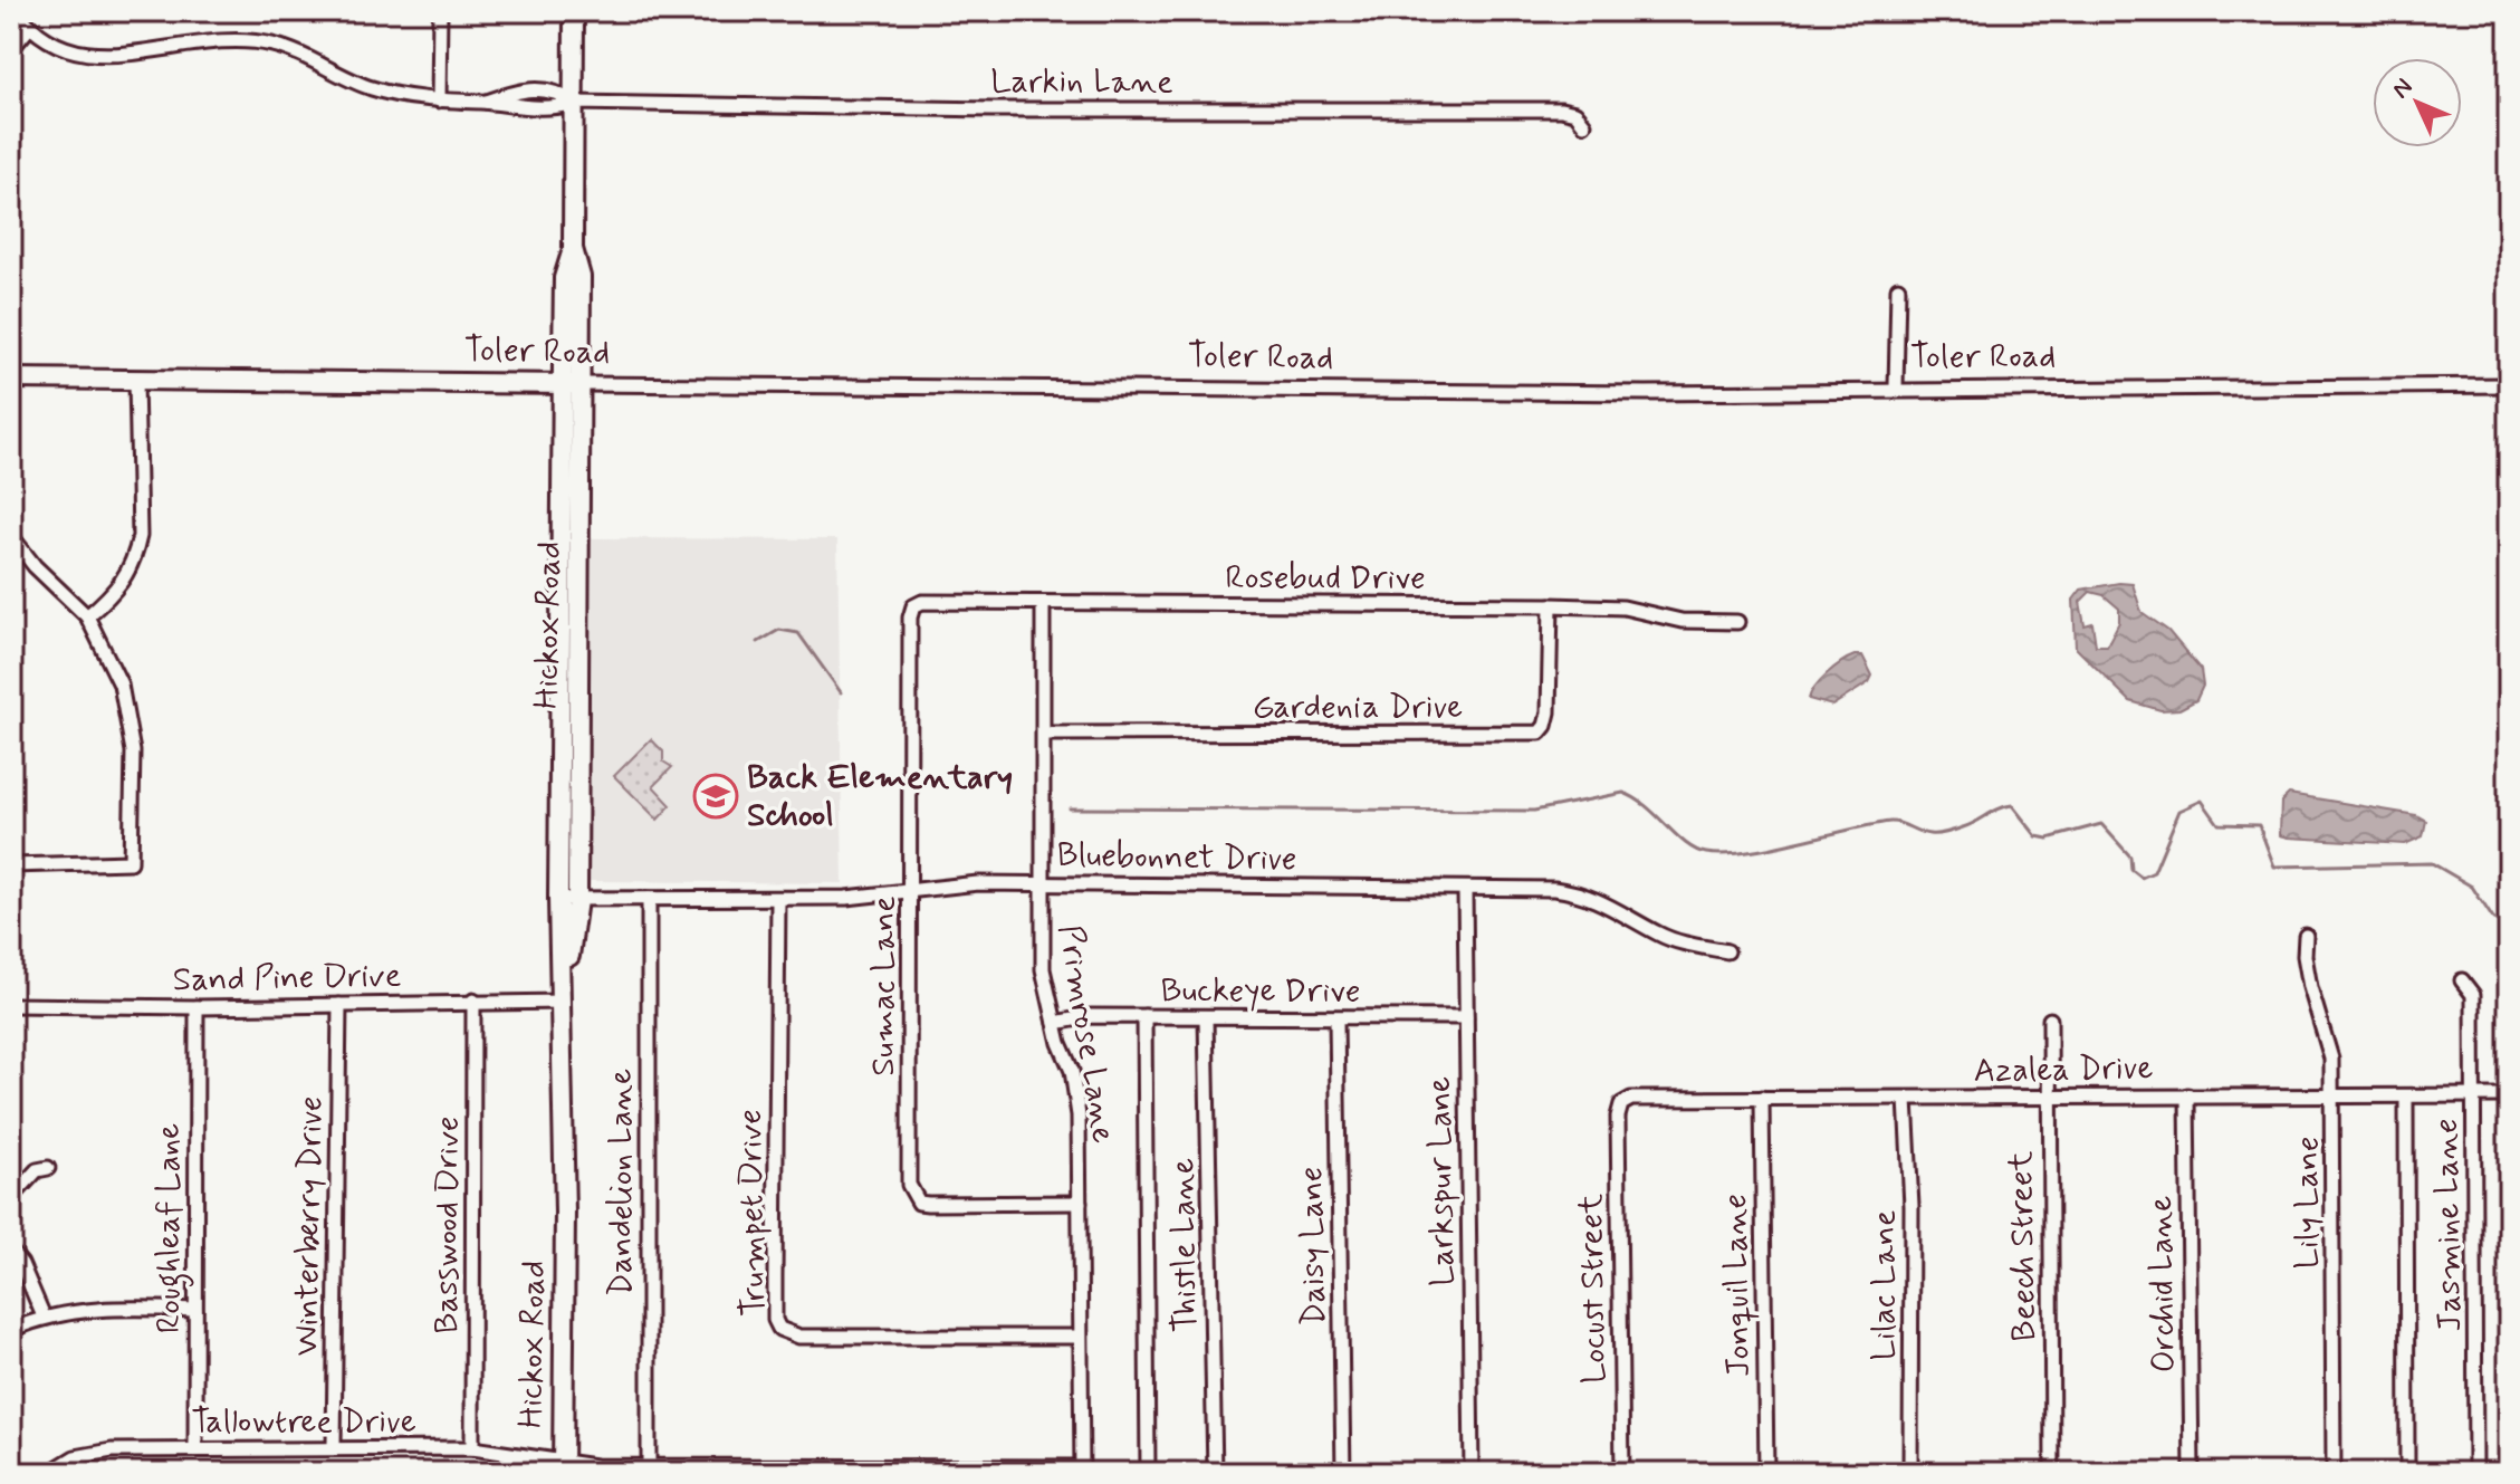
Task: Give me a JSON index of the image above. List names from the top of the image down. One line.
{"streets":{"street":["Larkin Lane","Toler Road","Rosebud Drive","Hickox Road","Gardenia Drive","Bluebonnet Drive","Sand Pine Drive","Sumac Lane","Buckeye Drive","Primrose Lane","Azalea Drive","Larkspur Lane","Dandelion Lane","Lily Lane","Trumpet Drive","Basswood Drive","Jasmine Lane","Winterberry Drive","Roughleaf Lane","Thistle Lane","Daisy Lane","Beech Street","Orchid Lane","Jonquil Lane","Lilac Lane","Locust Street","Tallowtree Drive"]},"crossings":[["Larkin Lane","Hickox Road"],["Toler Road","Hickox Road"],["Rosebud Drive","Gardenia Drive"],["Rosebud Drive","Sumac Lane"],["Rosebud Drive","Primrose Lane"],["Hickox Road","Bluebonnet Drive"],["Hickox Road","Sand Pine Drive"],["Hickox Road","Tallowtree Drive"],["Gardenia Drive","Primrose Lane"],["Bluebonnet Drive","Sumac Lane"],["Bluebonnet Drive","Primrose Lane"],["Bluebonnet Drive","Larkspur Lane"],["Bluebonnet Drive","Dandelion Lane"],["Bluebonnet Drive","Trumpet Drive"],["Sand Pine Drive","Basswood Drive"],["Sand Pine Drive","Winterberry Drive"],["Sand Pine Drive","Roughleaf Lane"],["Sumac Lane","Primrose Lane"],["Buckeye Drive","Primrose Lane"],["Buckeye Drive","Larkspur Lane"],["Buckeye Drive","Thistle Lane"],["Buckeye Drive","Daisy Lane"],["Primrose Lane","Trumpet Drive"],["Primrose Lane","Tallowtree Drive"],["Azalea Drive","Lily Lane"],["Azalea Drive","Jasmine Lane"],["Azalea Drive","Beech Street"],["Azalea Drive","Orchid Lane"],["Azalea Drive","Jonquil Lane"],["Azalea Drive","Lilac Lane"],["Azalea Drive","Locust Street"],["Dandelion Lane","Tallowtree Drive"],["Basswood Drive","Tallowtree Drive"],["Winterberry Drive","Tallowtree Drive"],["Roughleaf Lane","Tallowtree Drive"]],"places":{"school or university":["Back Elementary School"]},"north":"top left"}
